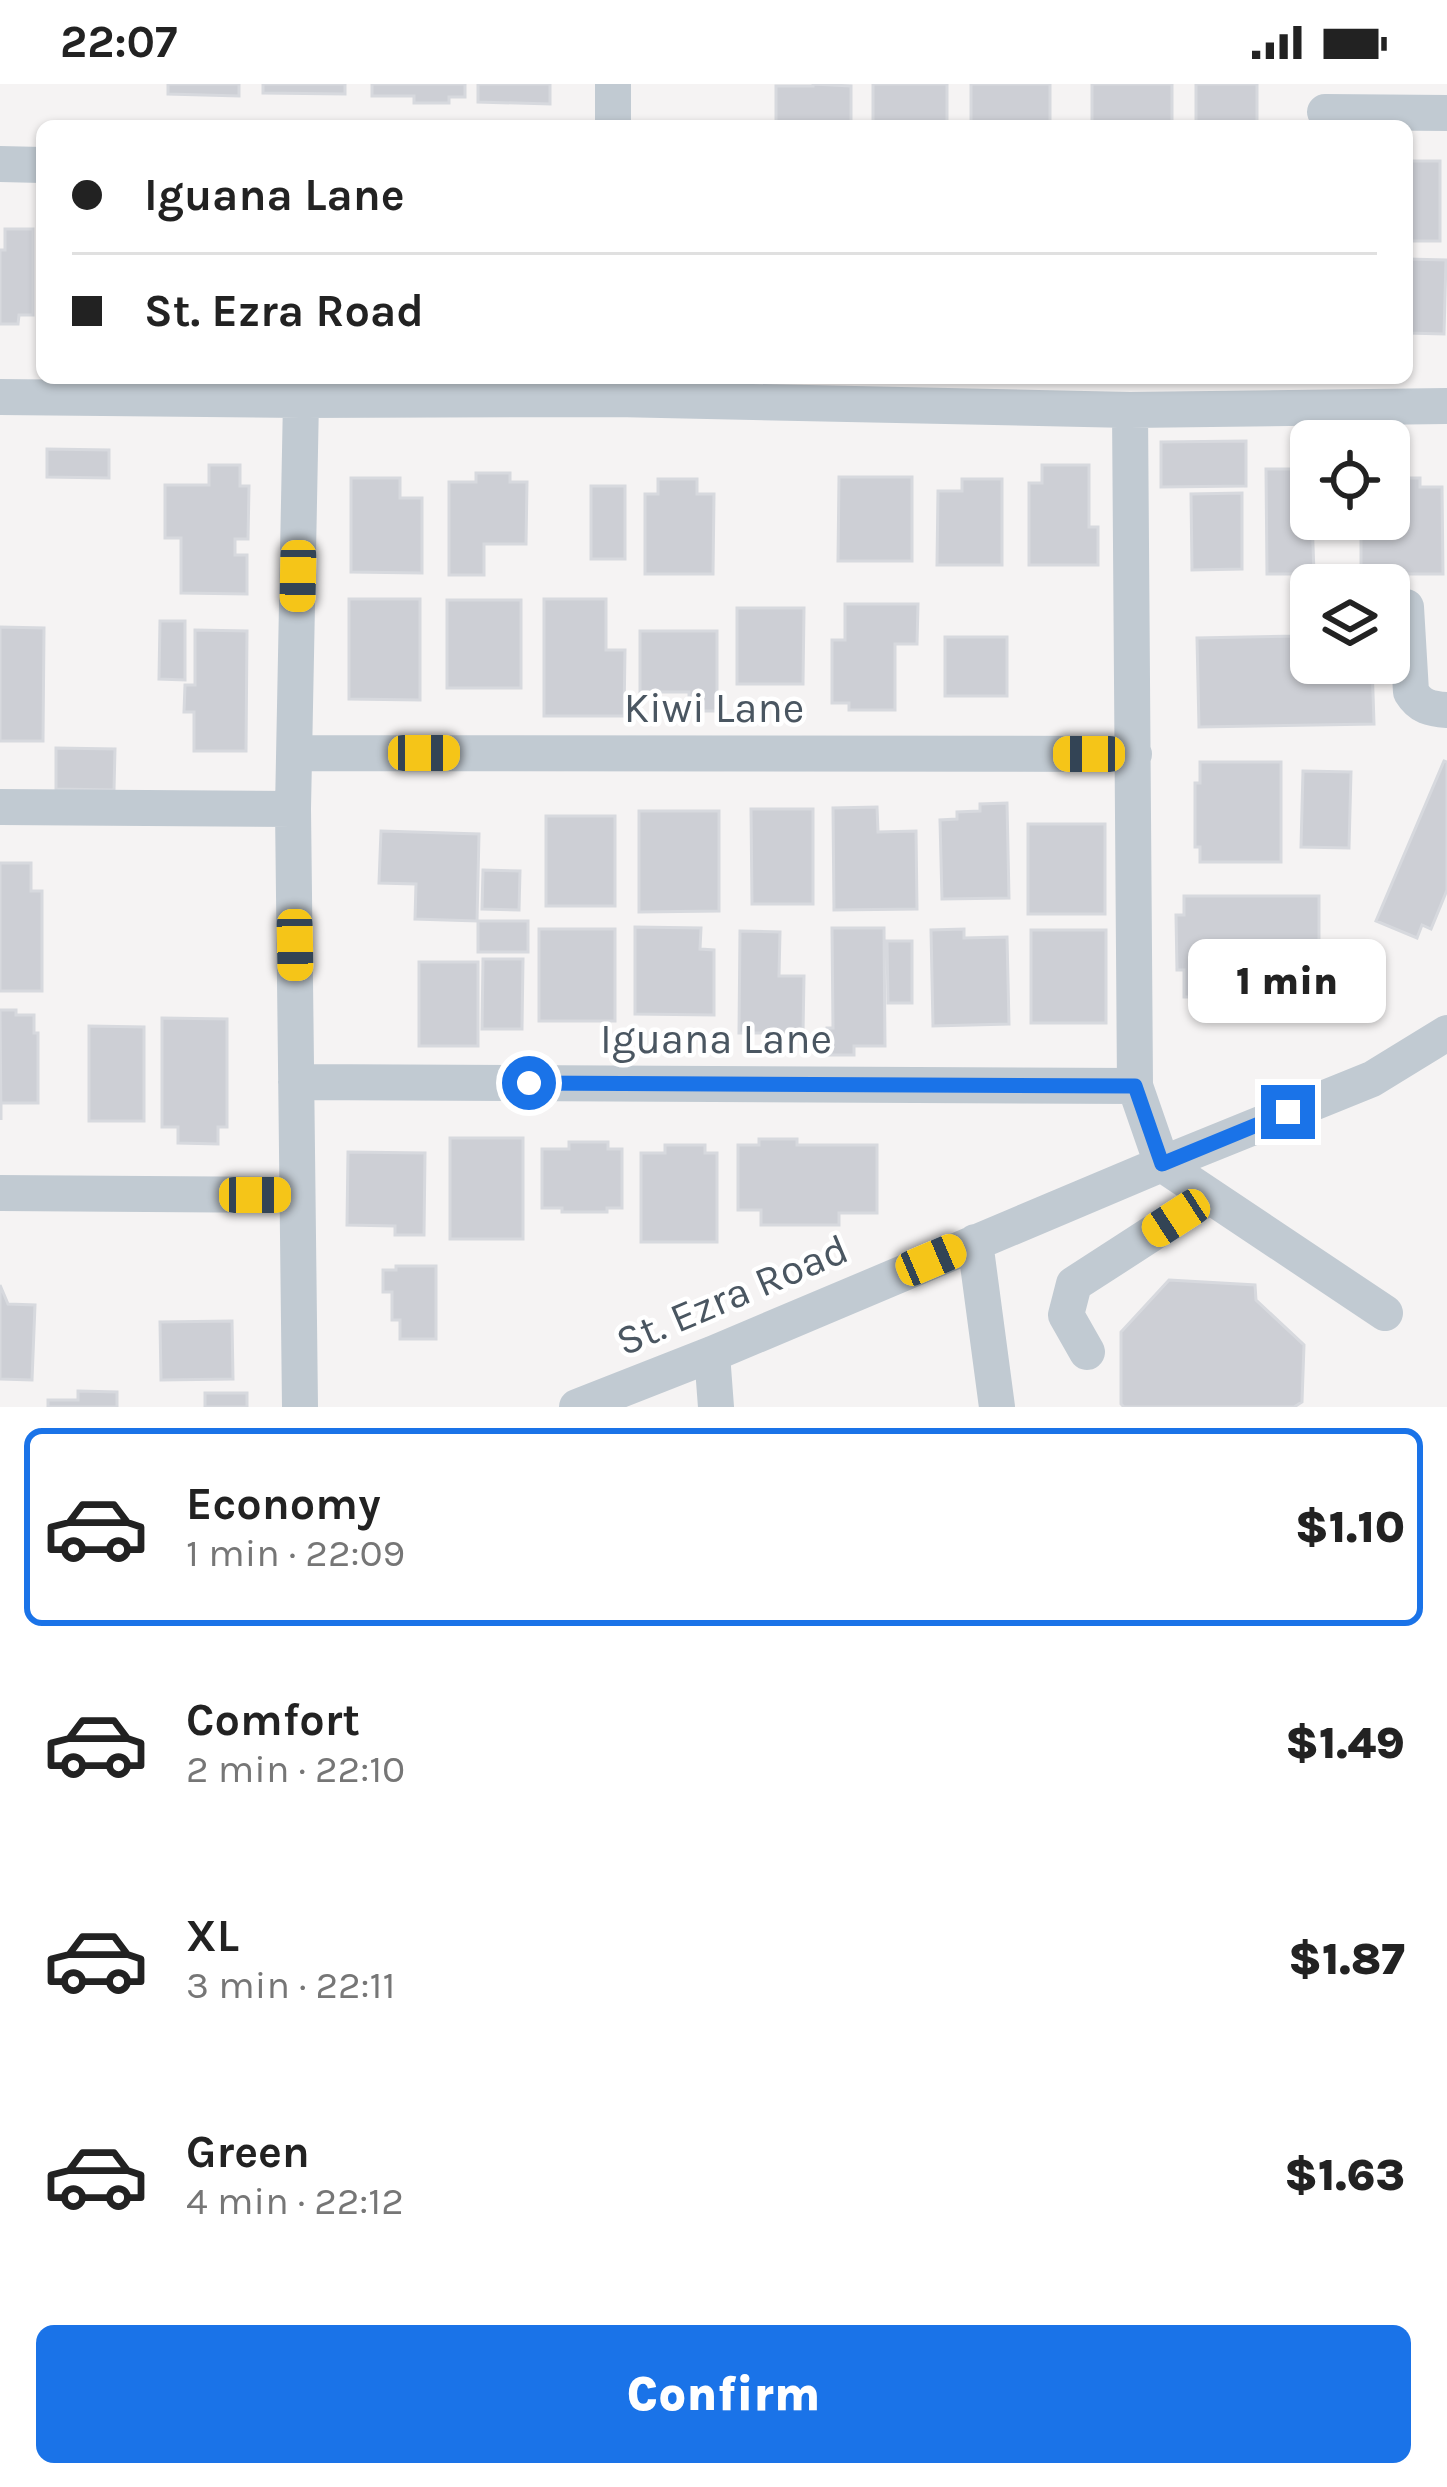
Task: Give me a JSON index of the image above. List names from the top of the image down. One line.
{"streets":{"street":["Kiwi Lane","Iguana Lane","St. Ezra Road"]},"page":{"status":"22:07","banner":["Iguana Lane","St. Ezra Road"],"bubble":"1 min","list":[{"name":"Economy","note":"1 min · 22:09","value":"$1.10"},{"name":"Comfort","note":"2 min · 22:10","value":"$1.49"},{"name":"XL","note":"3 min · 22:11","value":"$1.87"},{"name":"Green","note":"4 min · 22:12","value":"$1.63"}],"buttons":"Confirm"}}
